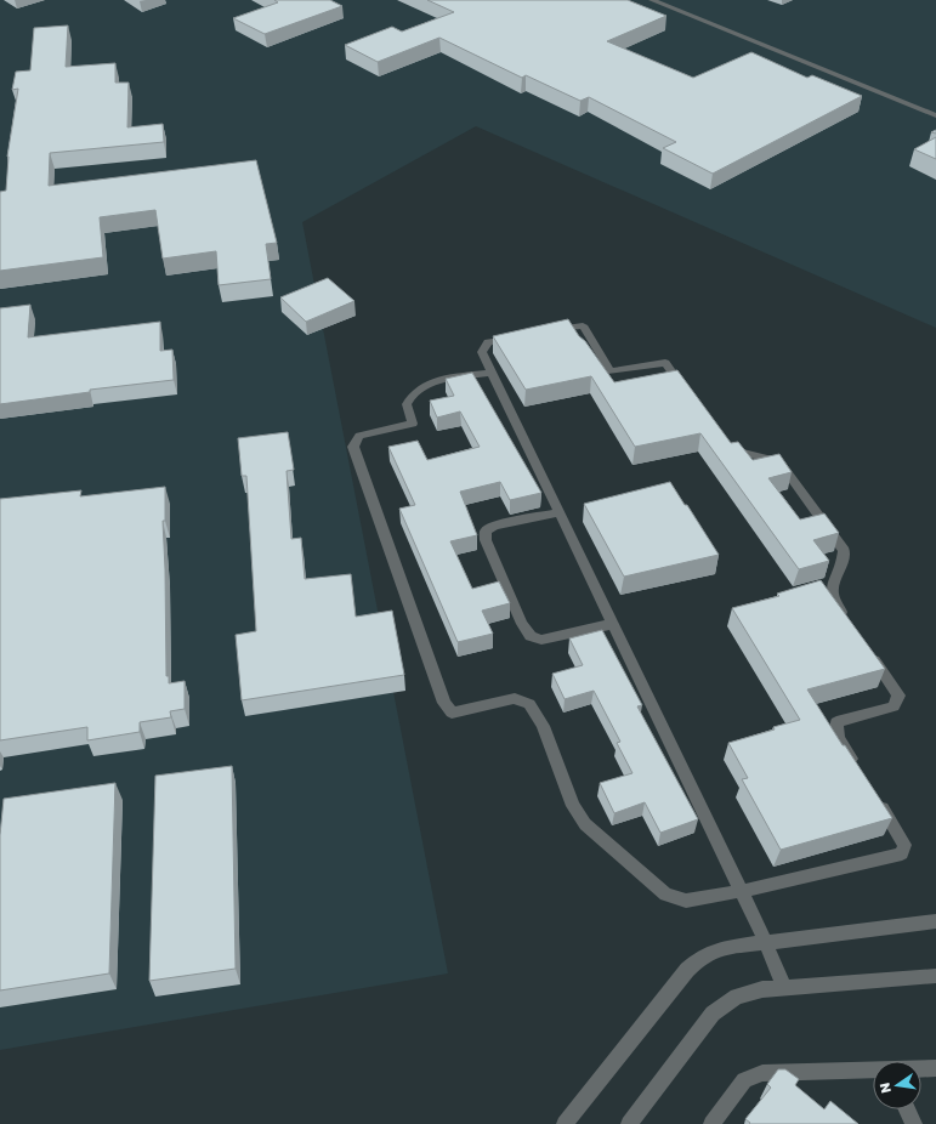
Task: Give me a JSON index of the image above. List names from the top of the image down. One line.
{"north":"left"}
